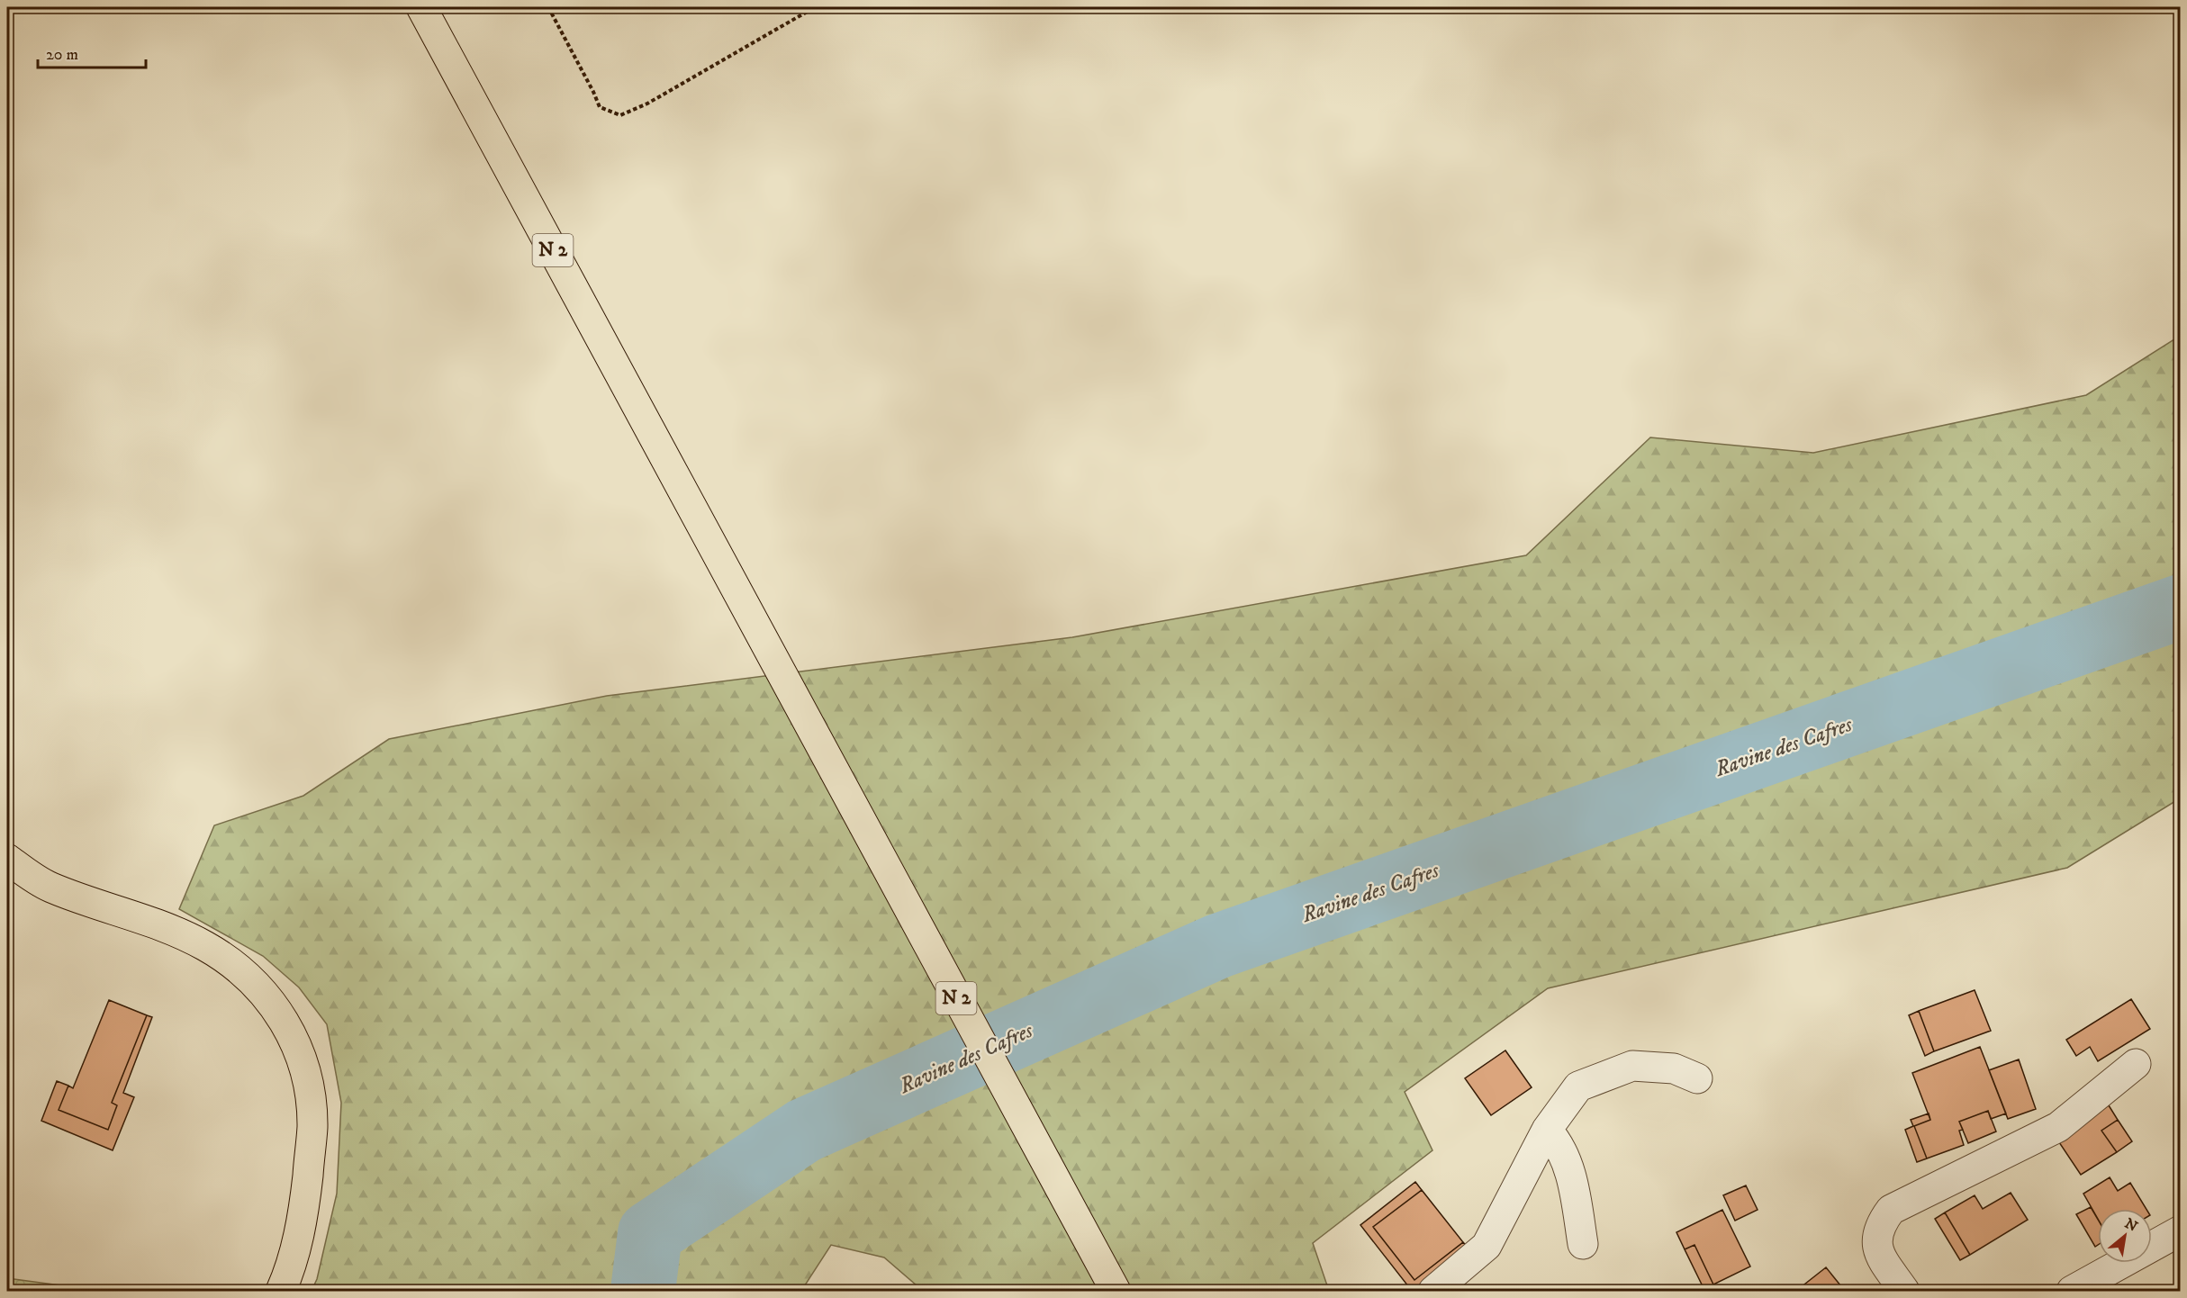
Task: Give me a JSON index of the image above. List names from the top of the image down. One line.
{"streets":{"main road":["N 2"]},"water":["Ravine des Cafres"],"scale_bar":"20 m","north":"top right"}
